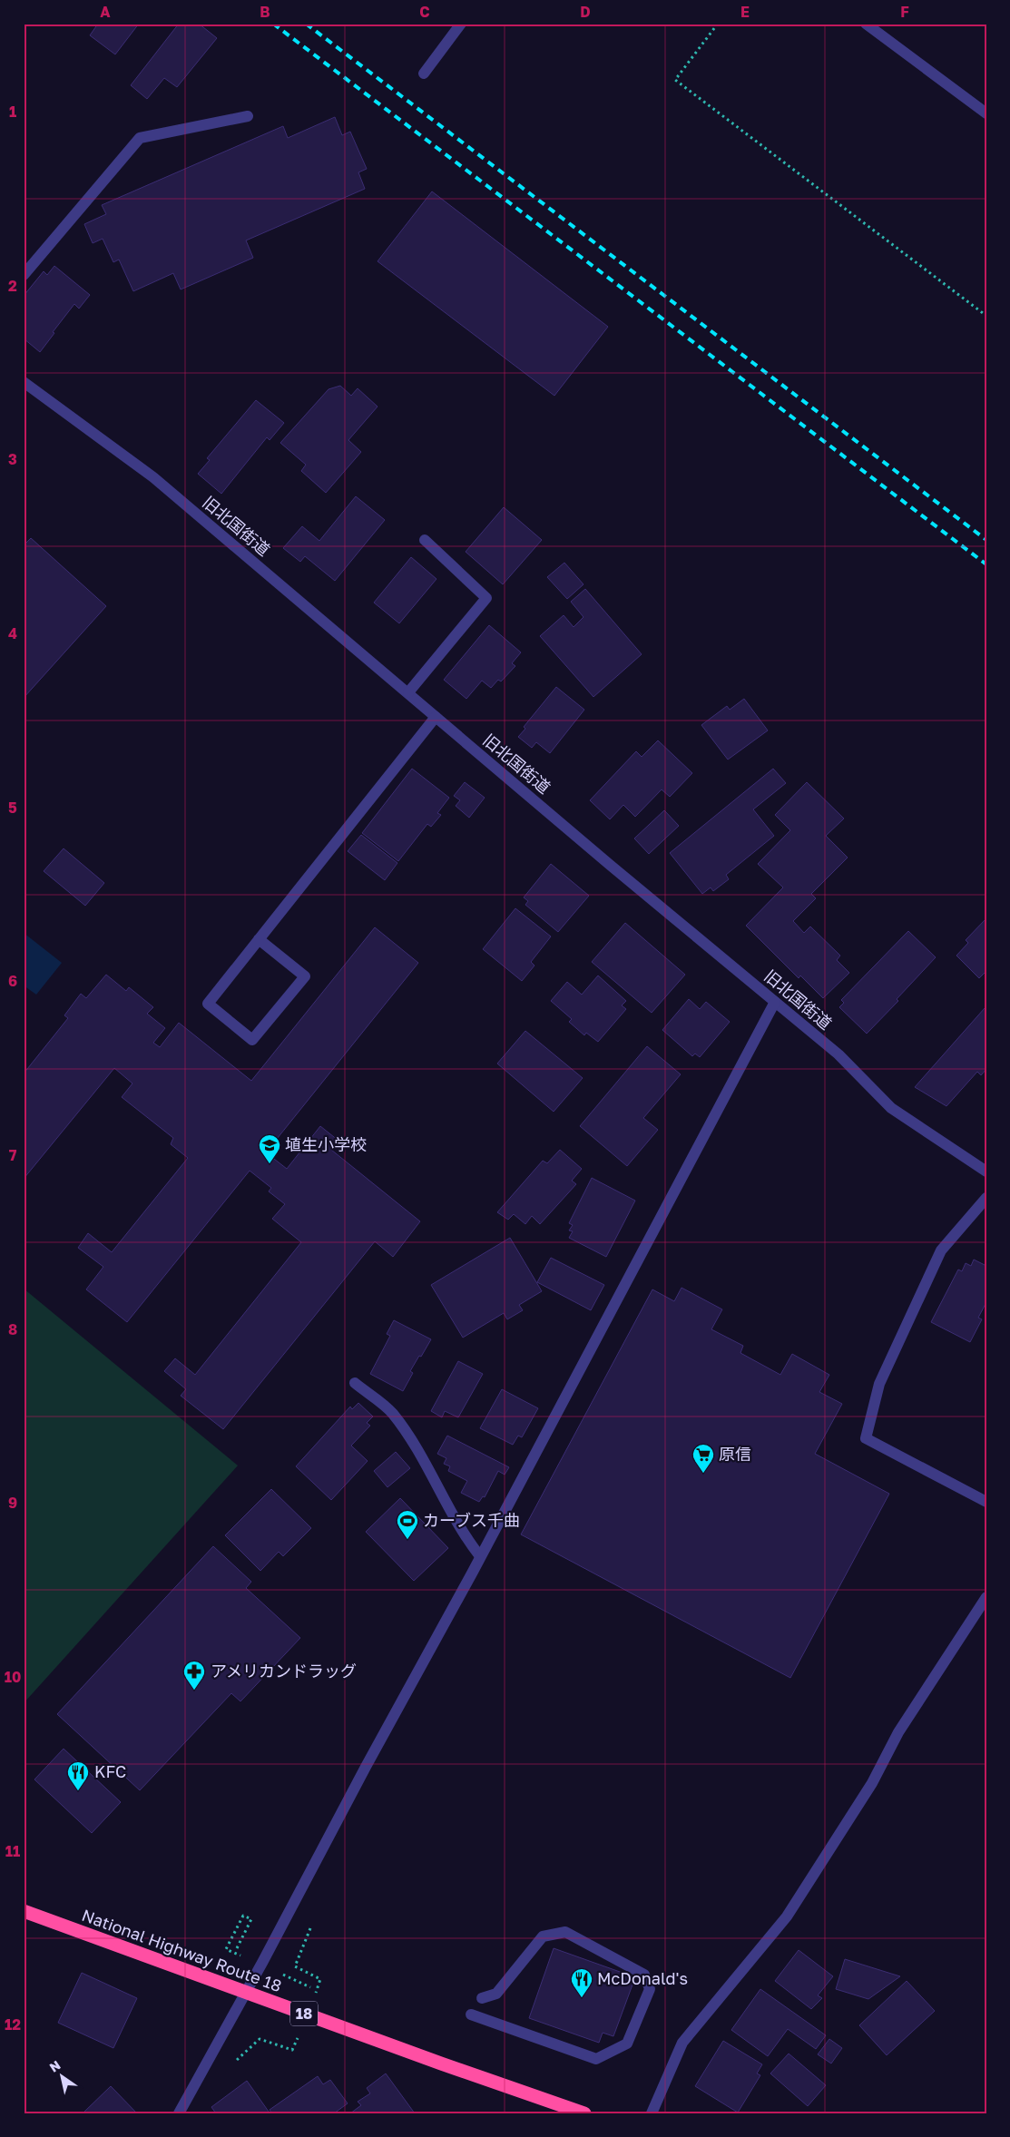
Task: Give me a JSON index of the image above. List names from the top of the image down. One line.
{"streets":{"highway":["National Highway Route 18","18"],"street":["旧北国街道"]},"places":{"school or university":["埴生小学校"],"supermarket":["原信"],"sports":["カーブス千曲"],"pharmacy":["アメリカンドラッグ"],"restaurant":["KFC","McDonald's"]},"north":"top left","grid":{"columns":["A","B","C","D","E","F"],"rows":["1","2","3","4","5","6","7","8","9","10","11","12"]}}
